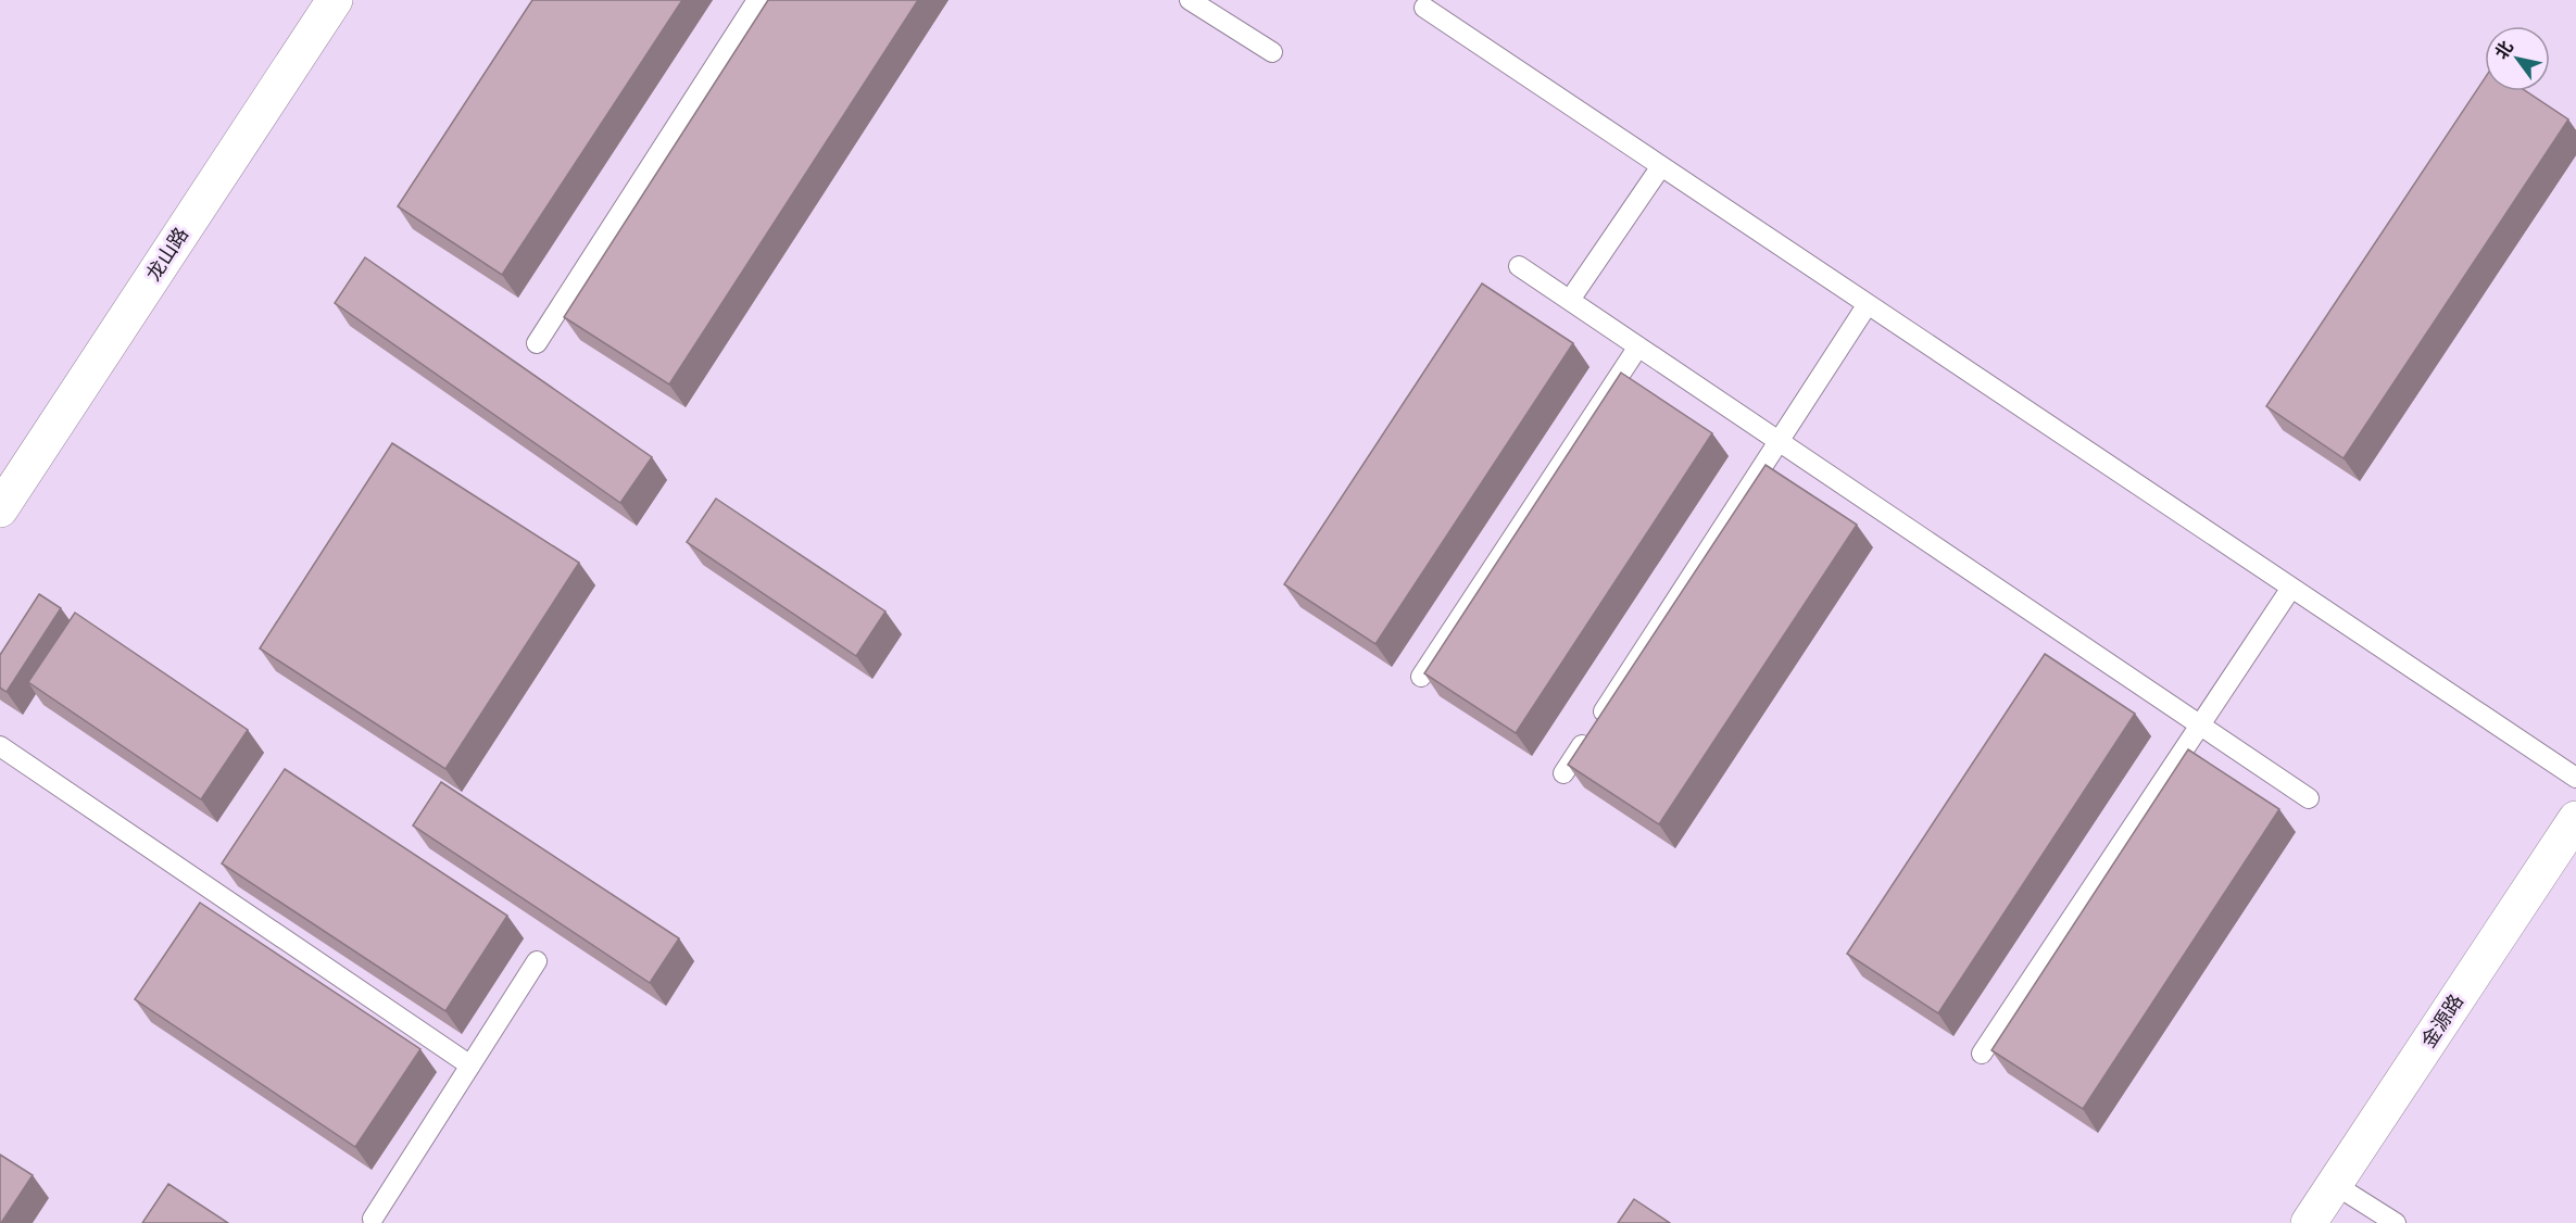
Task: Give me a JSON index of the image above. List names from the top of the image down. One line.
{"streets":{"street":["龙山路","金源路"]},"north":"top left"}
